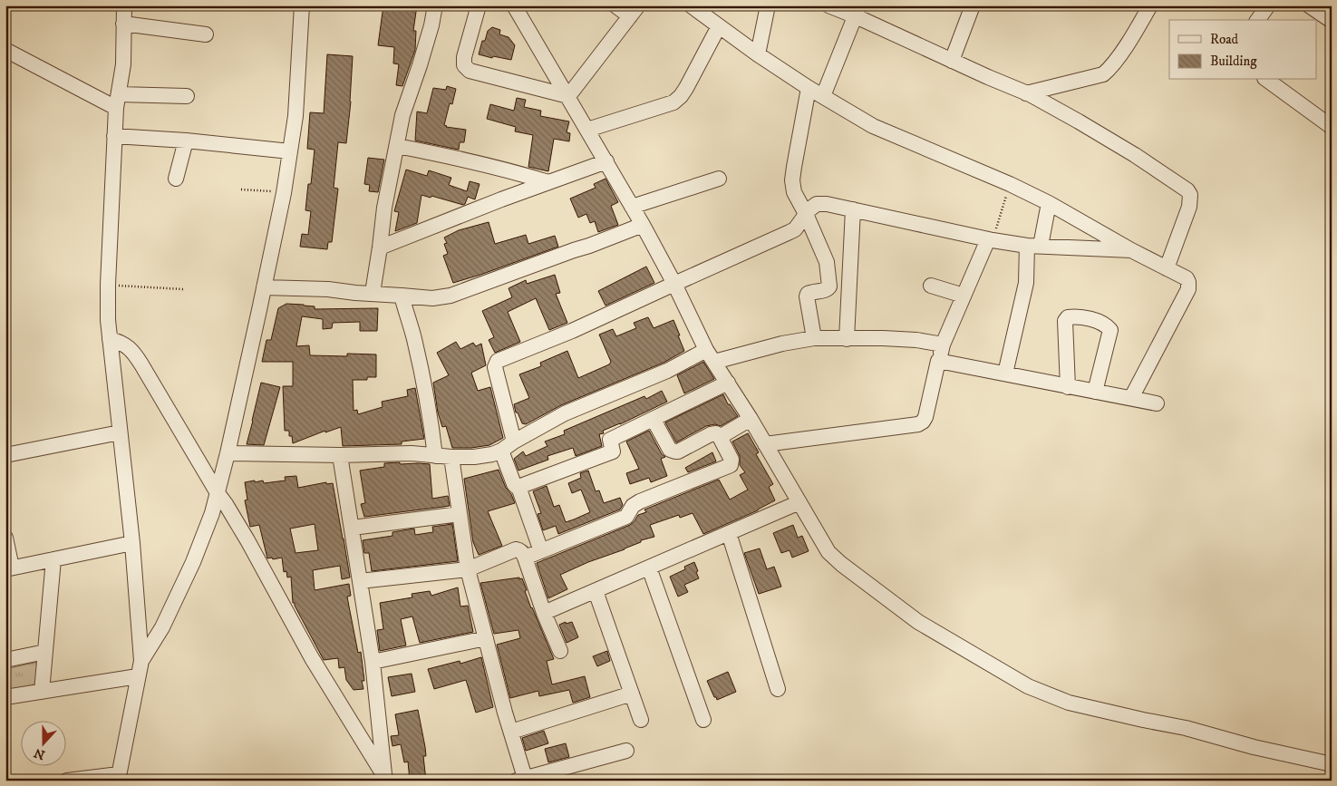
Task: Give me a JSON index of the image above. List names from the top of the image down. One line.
{"legend":["Road","Building"],"north":"bottom"}
